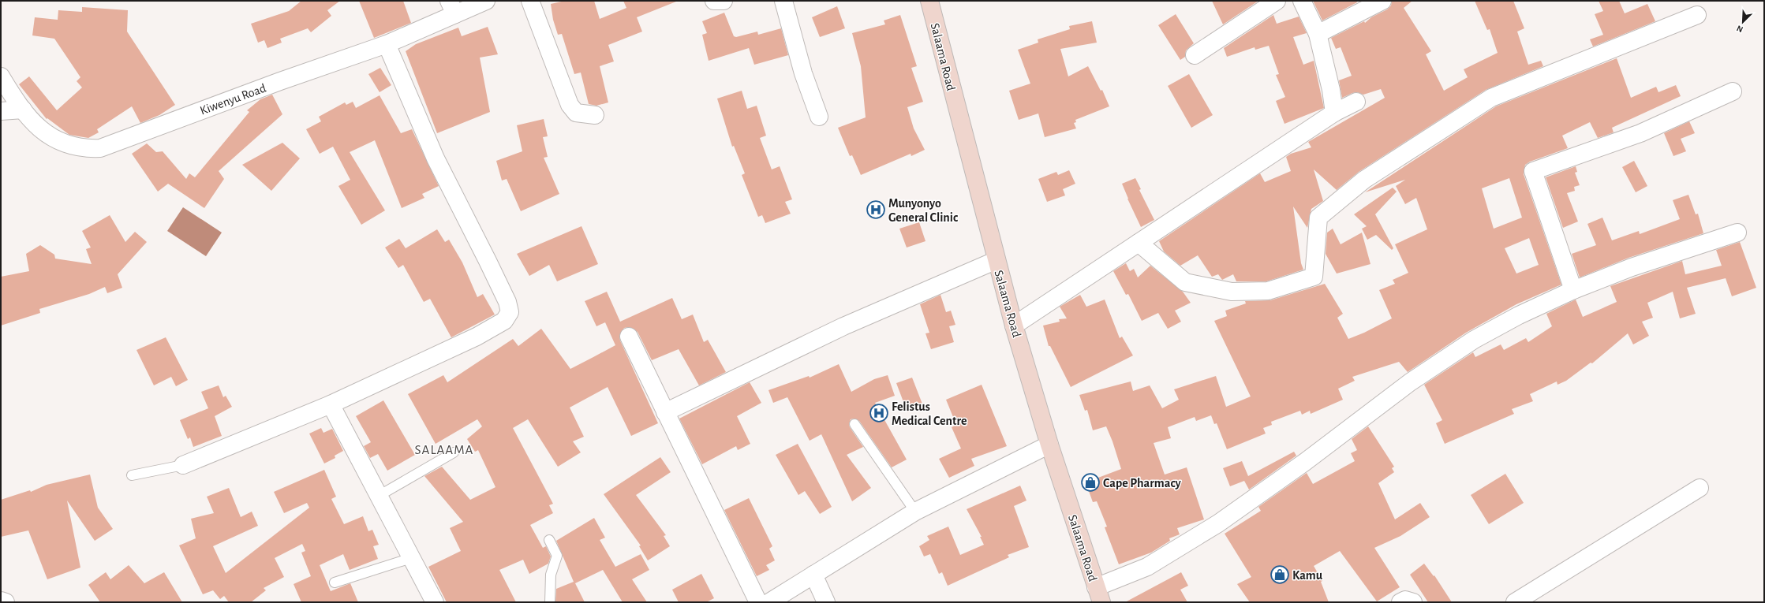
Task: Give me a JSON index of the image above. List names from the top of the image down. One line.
{"streets":{"main road":["Salaama Road"],"street":["Kiwenyu Road"]},"districts":["SALAAMA"],"places":{"hospital":["Munyonyo General Clinic","Felistus Medical Centre"],"shop":["Cape Pharmacy","Kamu"]},"north":"bottom left"}
